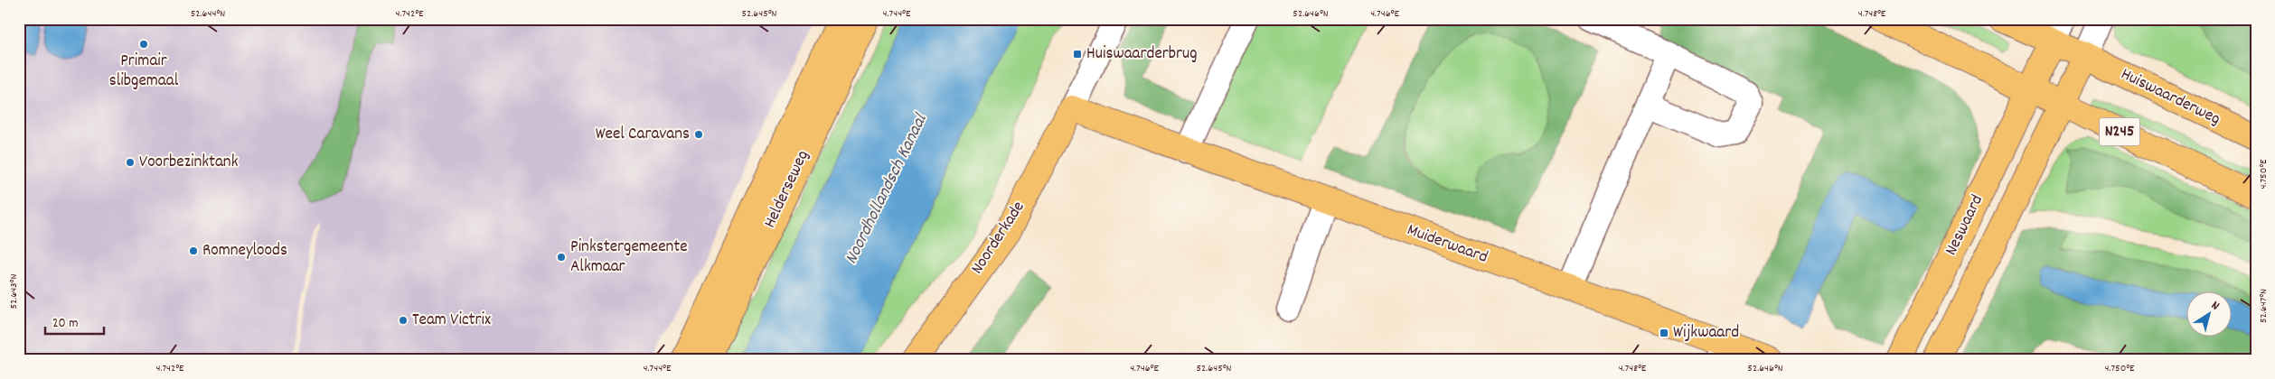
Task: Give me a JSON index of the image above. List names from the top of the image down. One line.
{"streets":{"main road":["Huiswaarderweg","N245","Helderseweg","Neswaard","Noorderkade","Muiderwaard"]},"crossings":[["N245","Neswaard"],["Noorderkade","Muiderwaard"]],"water":["Noordhollandsch Kanaal"],"places":{"other":["Primair slibgemaal","Weel Caravans","Voorbezinktank","Romneyloods","Pinkstergemeente Alkmaar","Team Victrix"],"transit":["Huiswaarderbrug","Wijkwaard"]},"scale_bar":"20 m","north":"top right","coordinates":["52.644°N","4.742°E","52.645°N","4.744°E","52.646°N","4.746°E","4.748°E","4.750°E","52.643°N","52.647°N"]}
